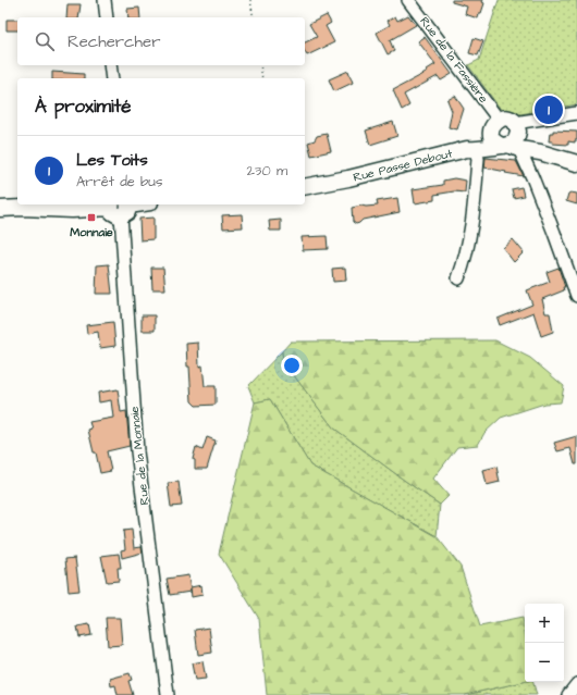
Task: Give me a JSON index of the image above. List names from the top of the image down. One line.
{"streets":{"main road":["Rue Passe Debout"],"street":["Rue de la Fassière","Rue de la Monnaie"]},"places":{"transit":["Monnaie"]},"page":{"search":"Rechercher","heading":"À proximité","pins":"1","list":[{"mark":"1","name":"Les Toits","note":"Arrêt de bus","value":"230 m"}],"map_buttons":["+","−"]}}
